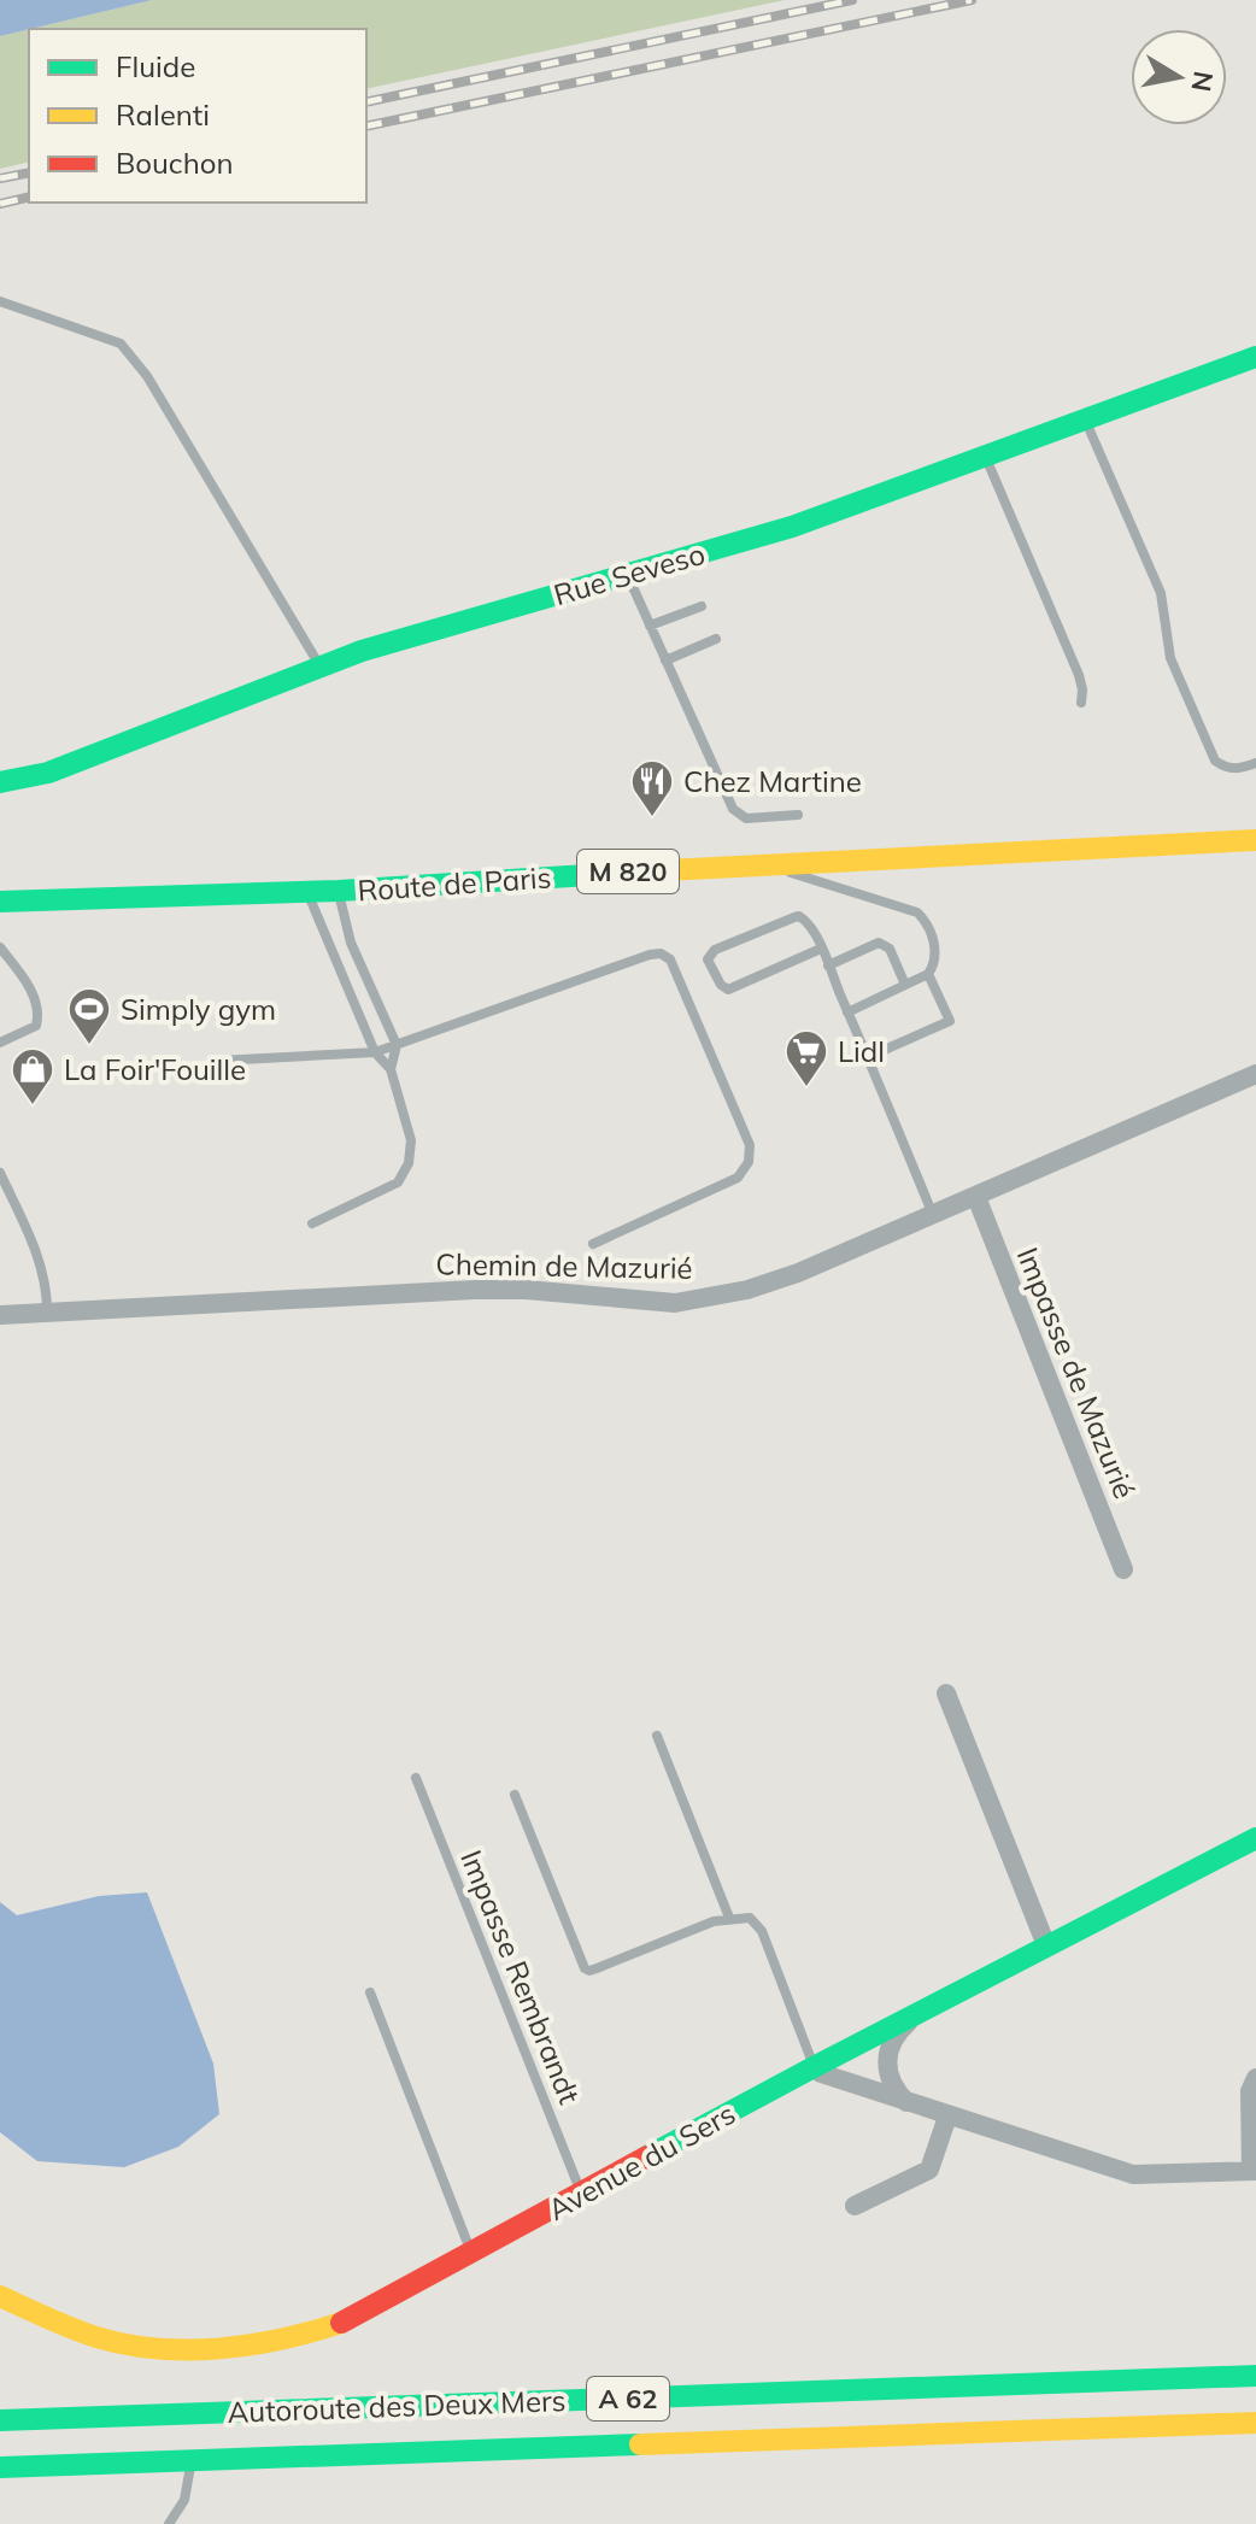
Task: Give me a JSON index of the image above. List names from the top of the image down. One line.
{"streets":{"main road":["Rue Seveso","M 820","Route de Paris","Avenue du Sers","A 62","Autoroute des Deux Mers"],"street":["Chemin de Mazurié","Impasse de Mazurié"],"lane":["Impasse Rembrandt"]},"crossings":[["Chemin de Mazurié","Impasse de Mazurié"],["Impasse Rembrandt","Avenue du Sers"]],"places":{"restaurant":["Chez Martine"],"sports":["Simply gym"],"supermarket":["Lidl"],"shop":["La Foir'Fouille"]},"legend":["Fluide","Ralenti","Bouchon"],"north":"right"}
